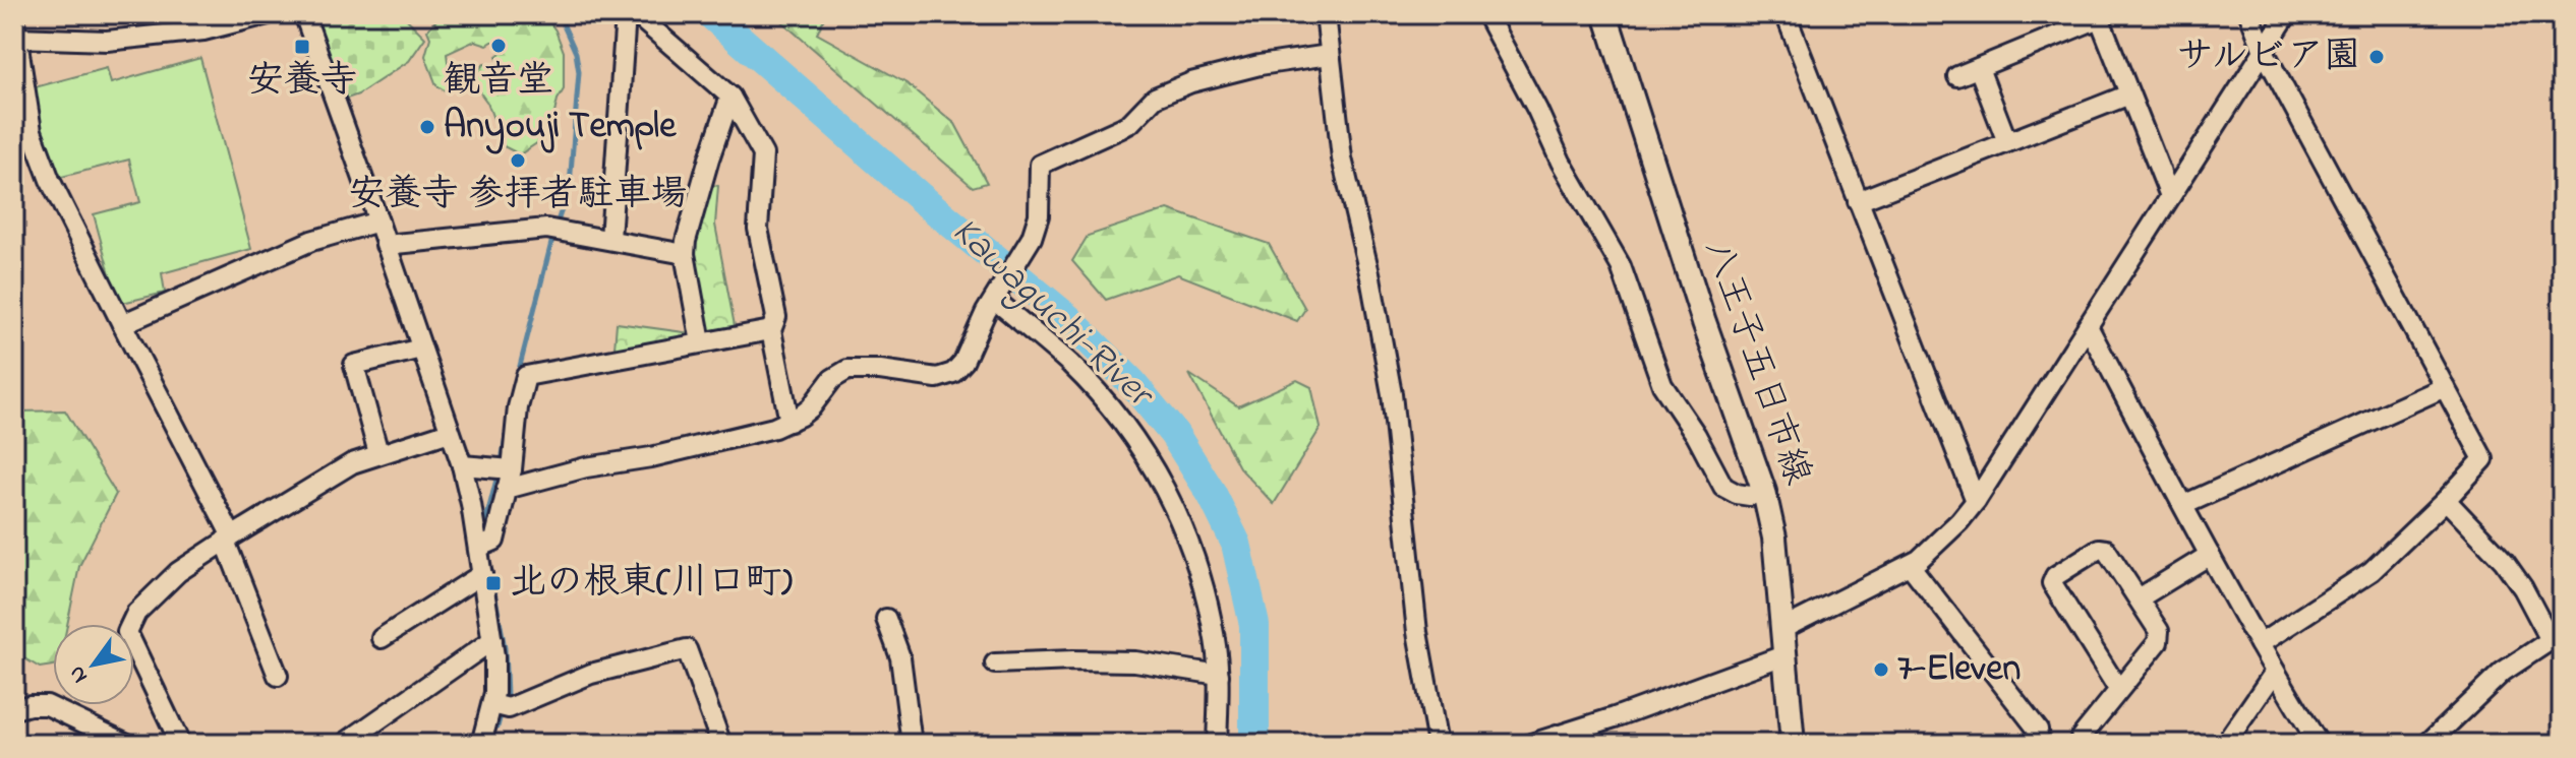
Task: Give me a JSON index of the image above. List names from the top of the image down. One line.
{"streets":{"main road":["八王子五日市線"]},"water":["Kawaguchi-River"],"places":{"other":["観音堂","サルビア園","Anyouji Temple","安養寺 参拝者駐車場","7-Eleven"],"transit":["安養寺","北の根東(川口町)"]},"north":"bottom left"}
